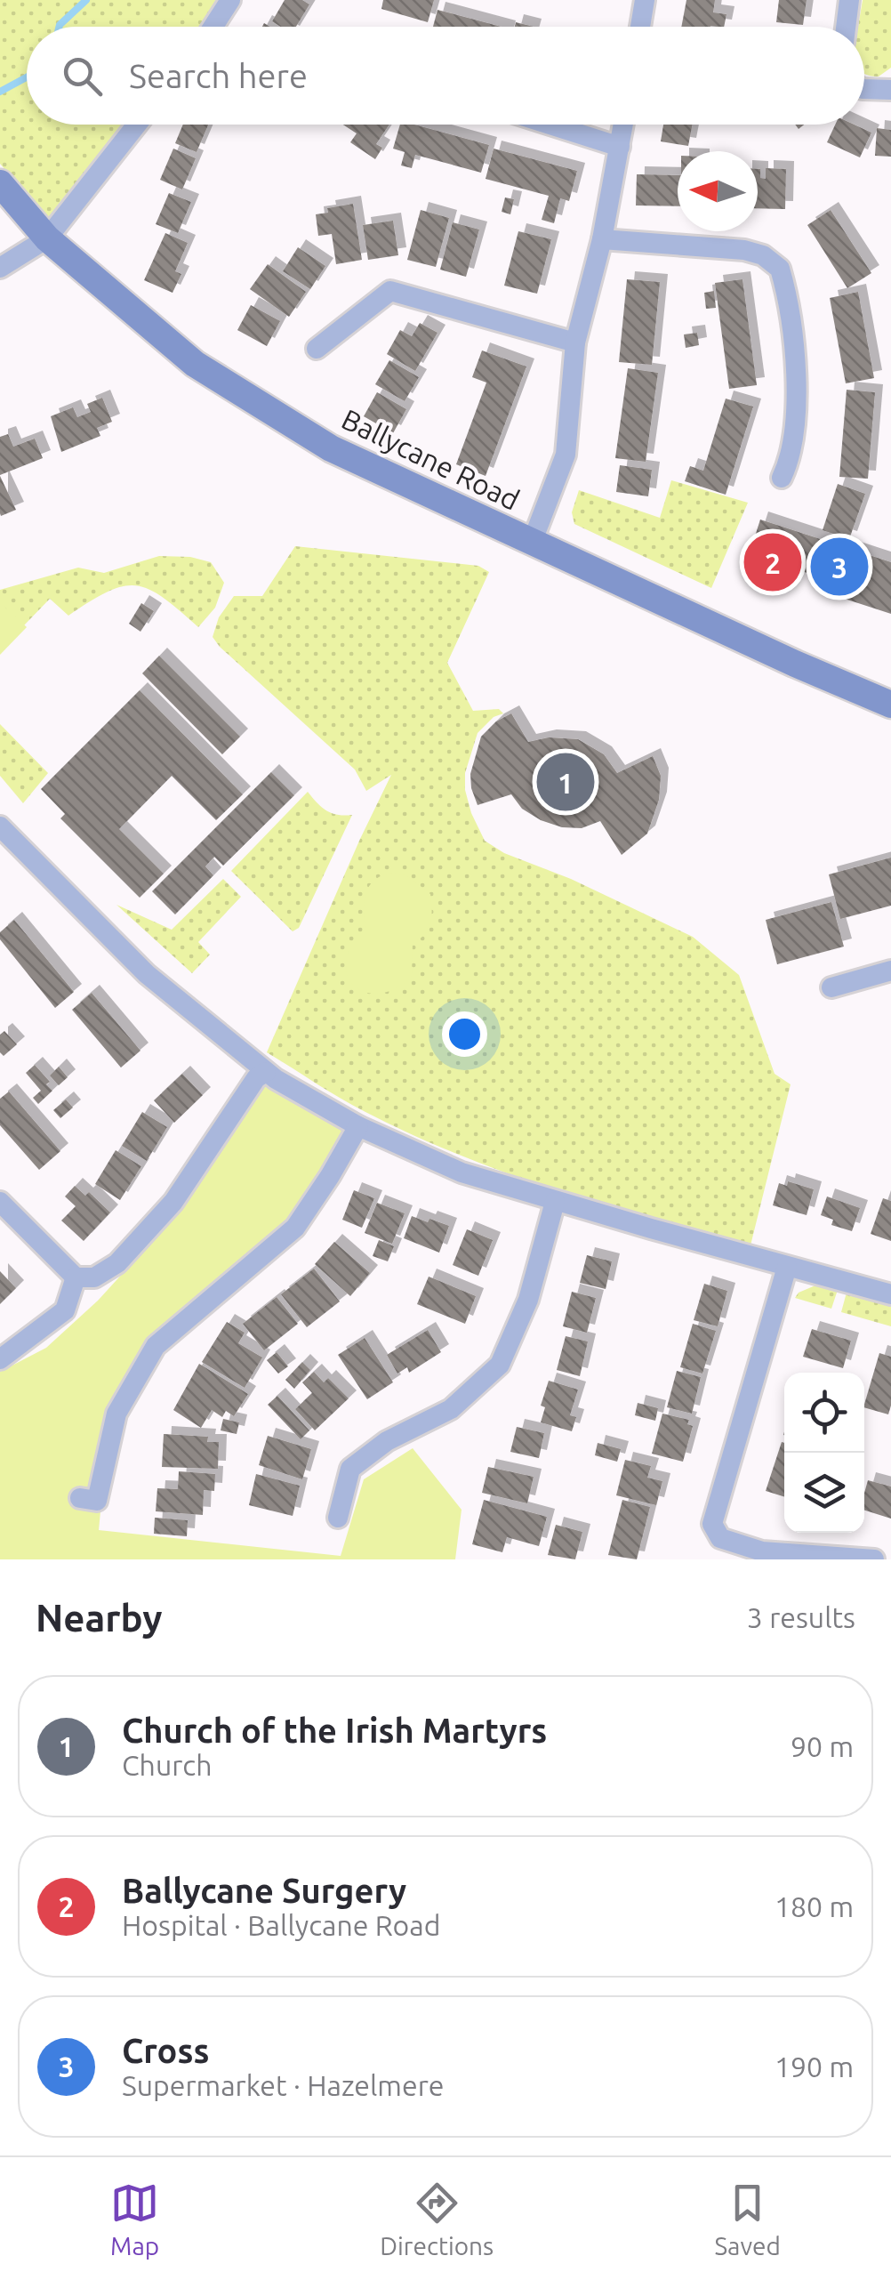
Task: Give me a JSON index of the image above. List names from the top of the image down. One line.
{"streets":{"main road":["Ballycane Road"]},"north":"left","page":{"search":"Search here","pins":["2","3","1"],"heading":["Nearby","3 results"],"list":[{"mark":"1","name":"Church of the Irish Martyrs","note":"Church","value":"90 m"},{"mark":"2","name":"Ballycane Surgery","note":"Hospital · Ballycane Road","value":"180 m"},{"mark":"3","name":"Cross","note":"Supermarket · Hazelmere","value":"190 m"}],"nav":["Map","Directions","Saved"]}}
